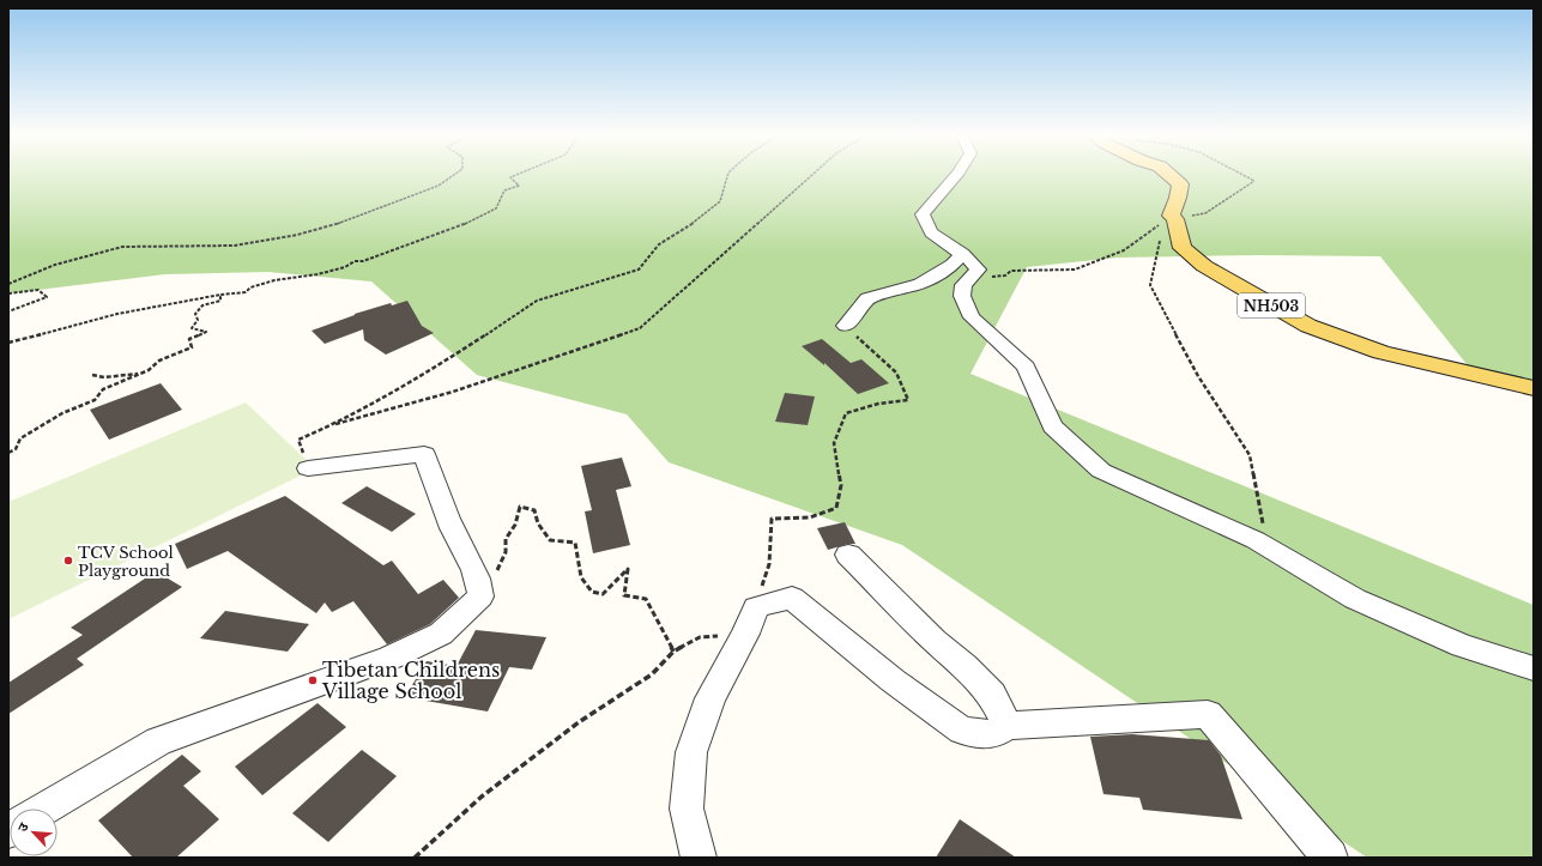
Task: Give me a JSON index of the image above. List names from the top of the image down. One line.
{"streets":{"main road":["NH503"]},"places":["TCV School Playground","Tibetan Childrens Village School"],"north":"top left"}
